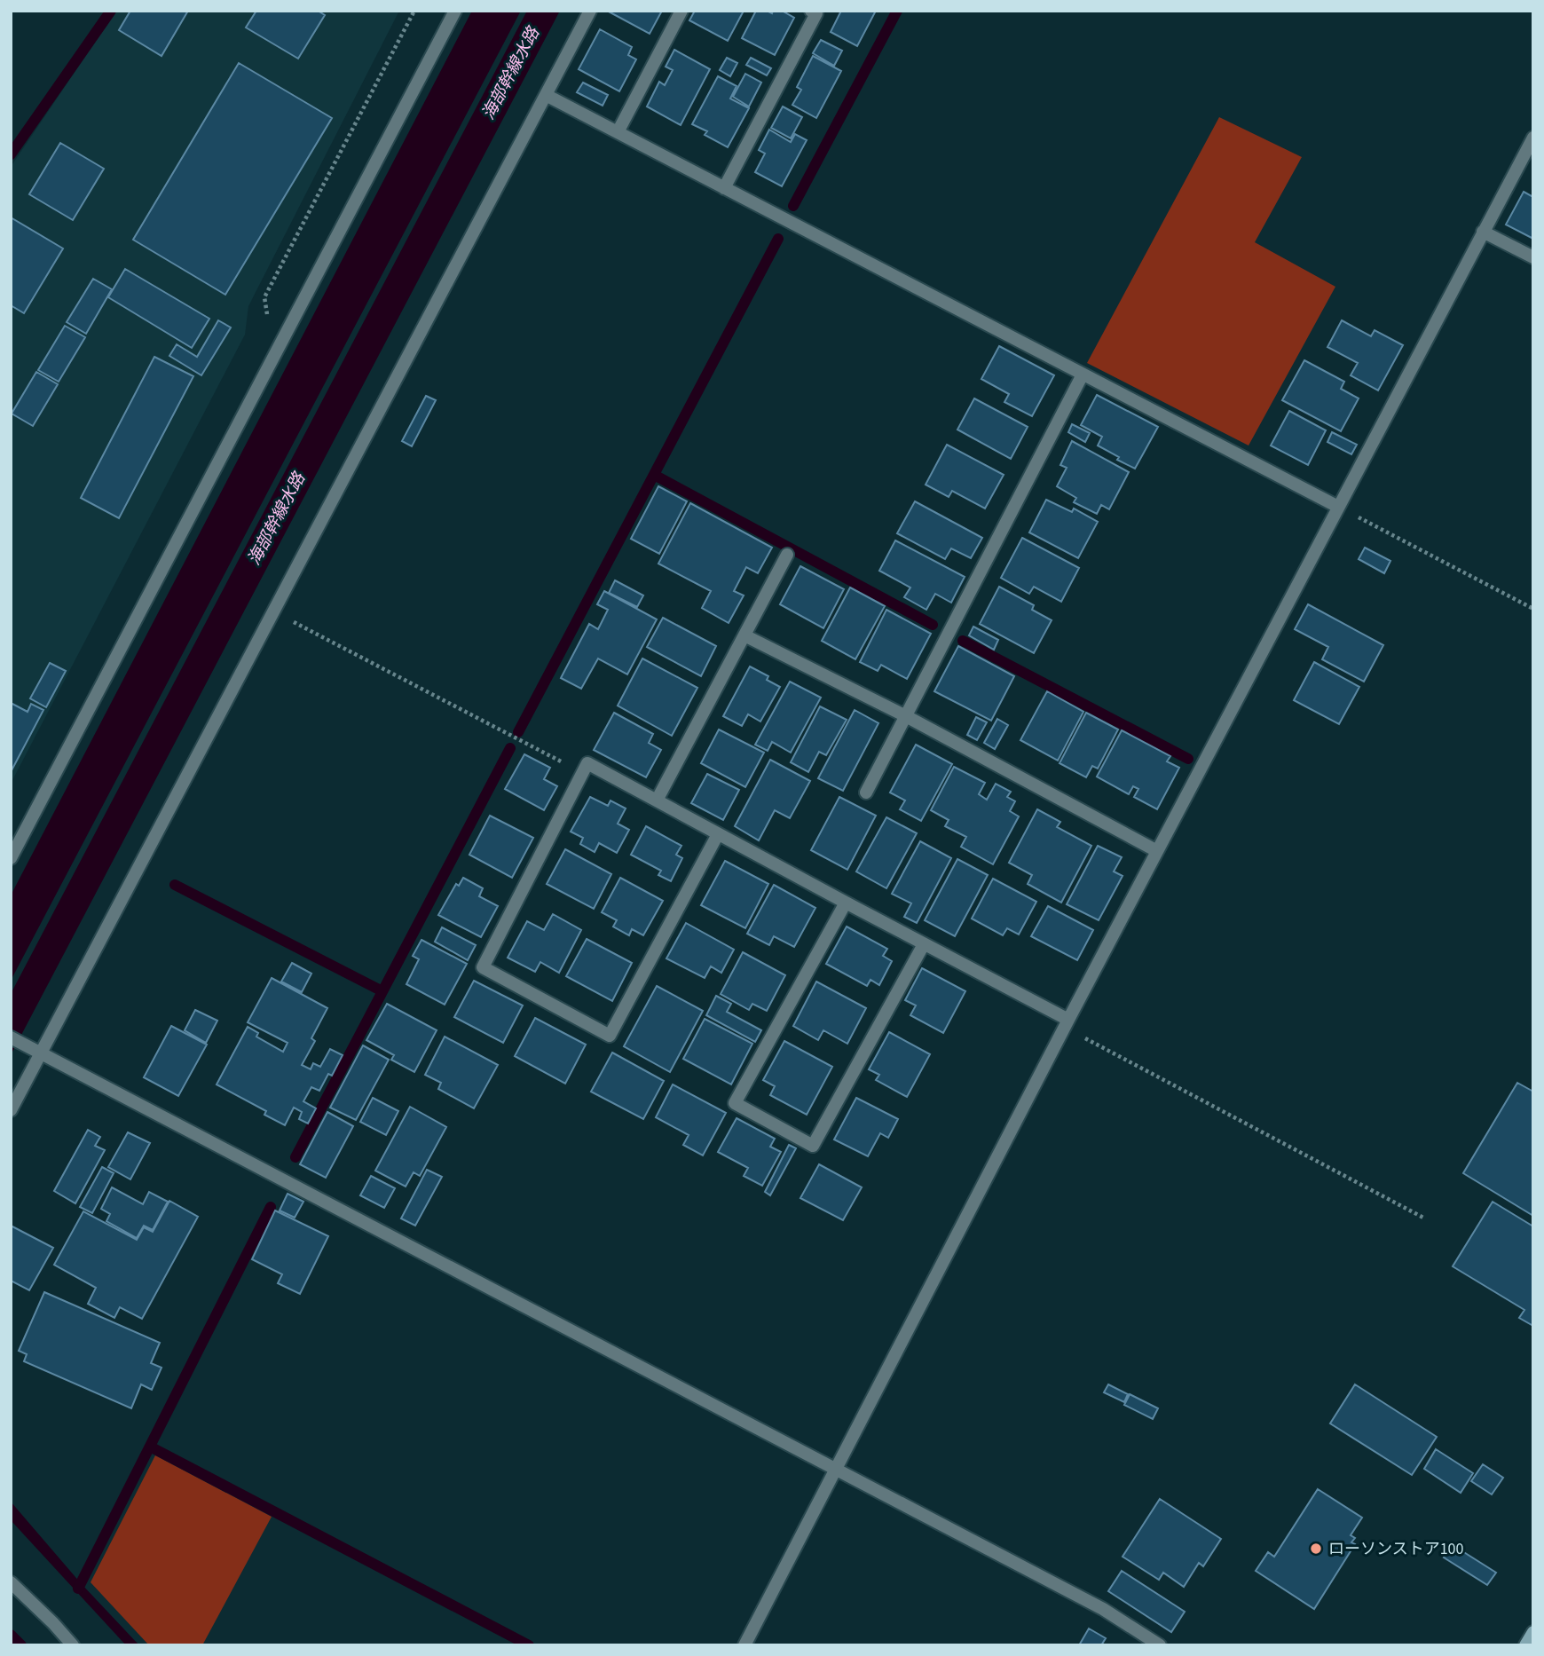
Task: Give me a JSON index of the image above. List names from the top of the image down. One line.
{"water":["海部幹線水路"],"places":["ローソンストア100"]}
